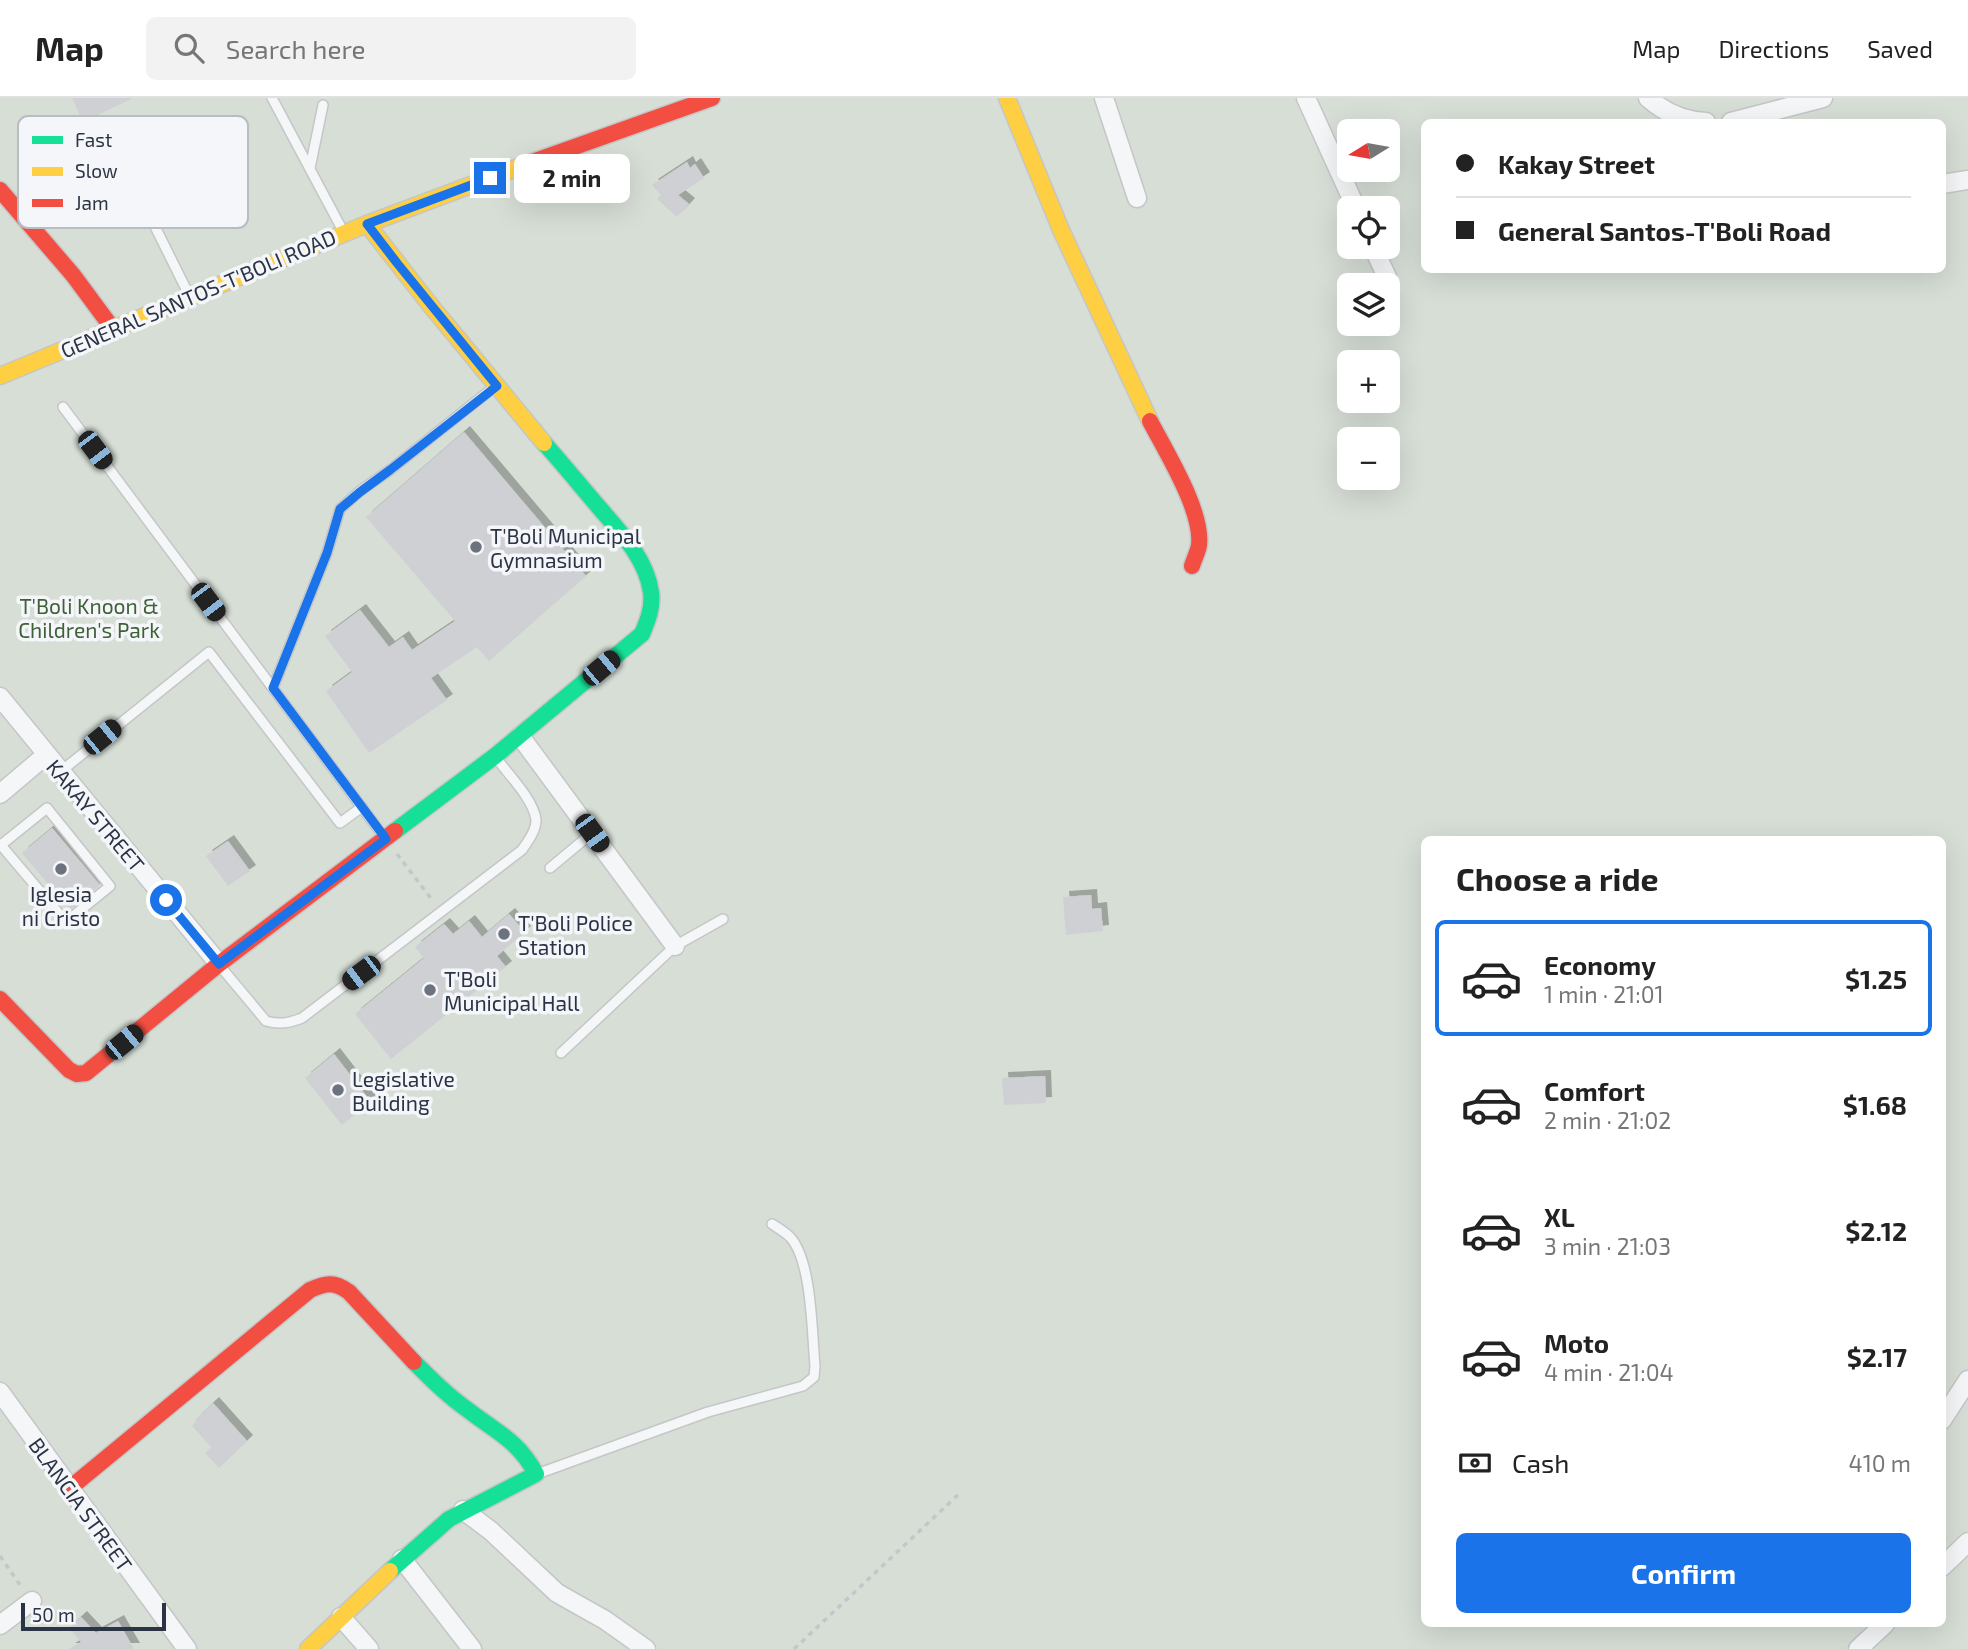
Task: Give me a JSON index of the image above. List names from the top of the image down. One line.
{"streets":{"street":["GENERAL SANTOS-T'BOLI ROAD","KAKAY STREET","BLANCIA STREET"]},"parks":["T'Boli Knoon & Children's Park"],"places":["T'Boli Municipal Gymnasium","Iglesia ni Cristo","T'Boli Police Station","T'Boli Municipal Hall","Legislative Building"],"legend":["Fast","Slow","Jam"],"scale_bar":"50 m","north":"left","page":{"header":"Map","search":"Search here","nav":["Map","Directions","Saved"],"map_buttons":["+","−"],"banner":["Kakay Street","General Santos-T'Boli Road"],"bubble":"2 min","heading":"Choose a ride","list":[{"name":"Economy","note":"1 min · 21:01","value":"$1.25"},{"name":"Comfort","note":"2 min · 21:02","value":"$1.68"},{"name":"XL","note":"3 min · 21:03","value":"$2.12"},{"name":"Moto","note":"4 min · 21:04","value":"$2.17"}],"pay":["Cash","410 m"],"buttons":"Confirm","scale":"50 m"}}
